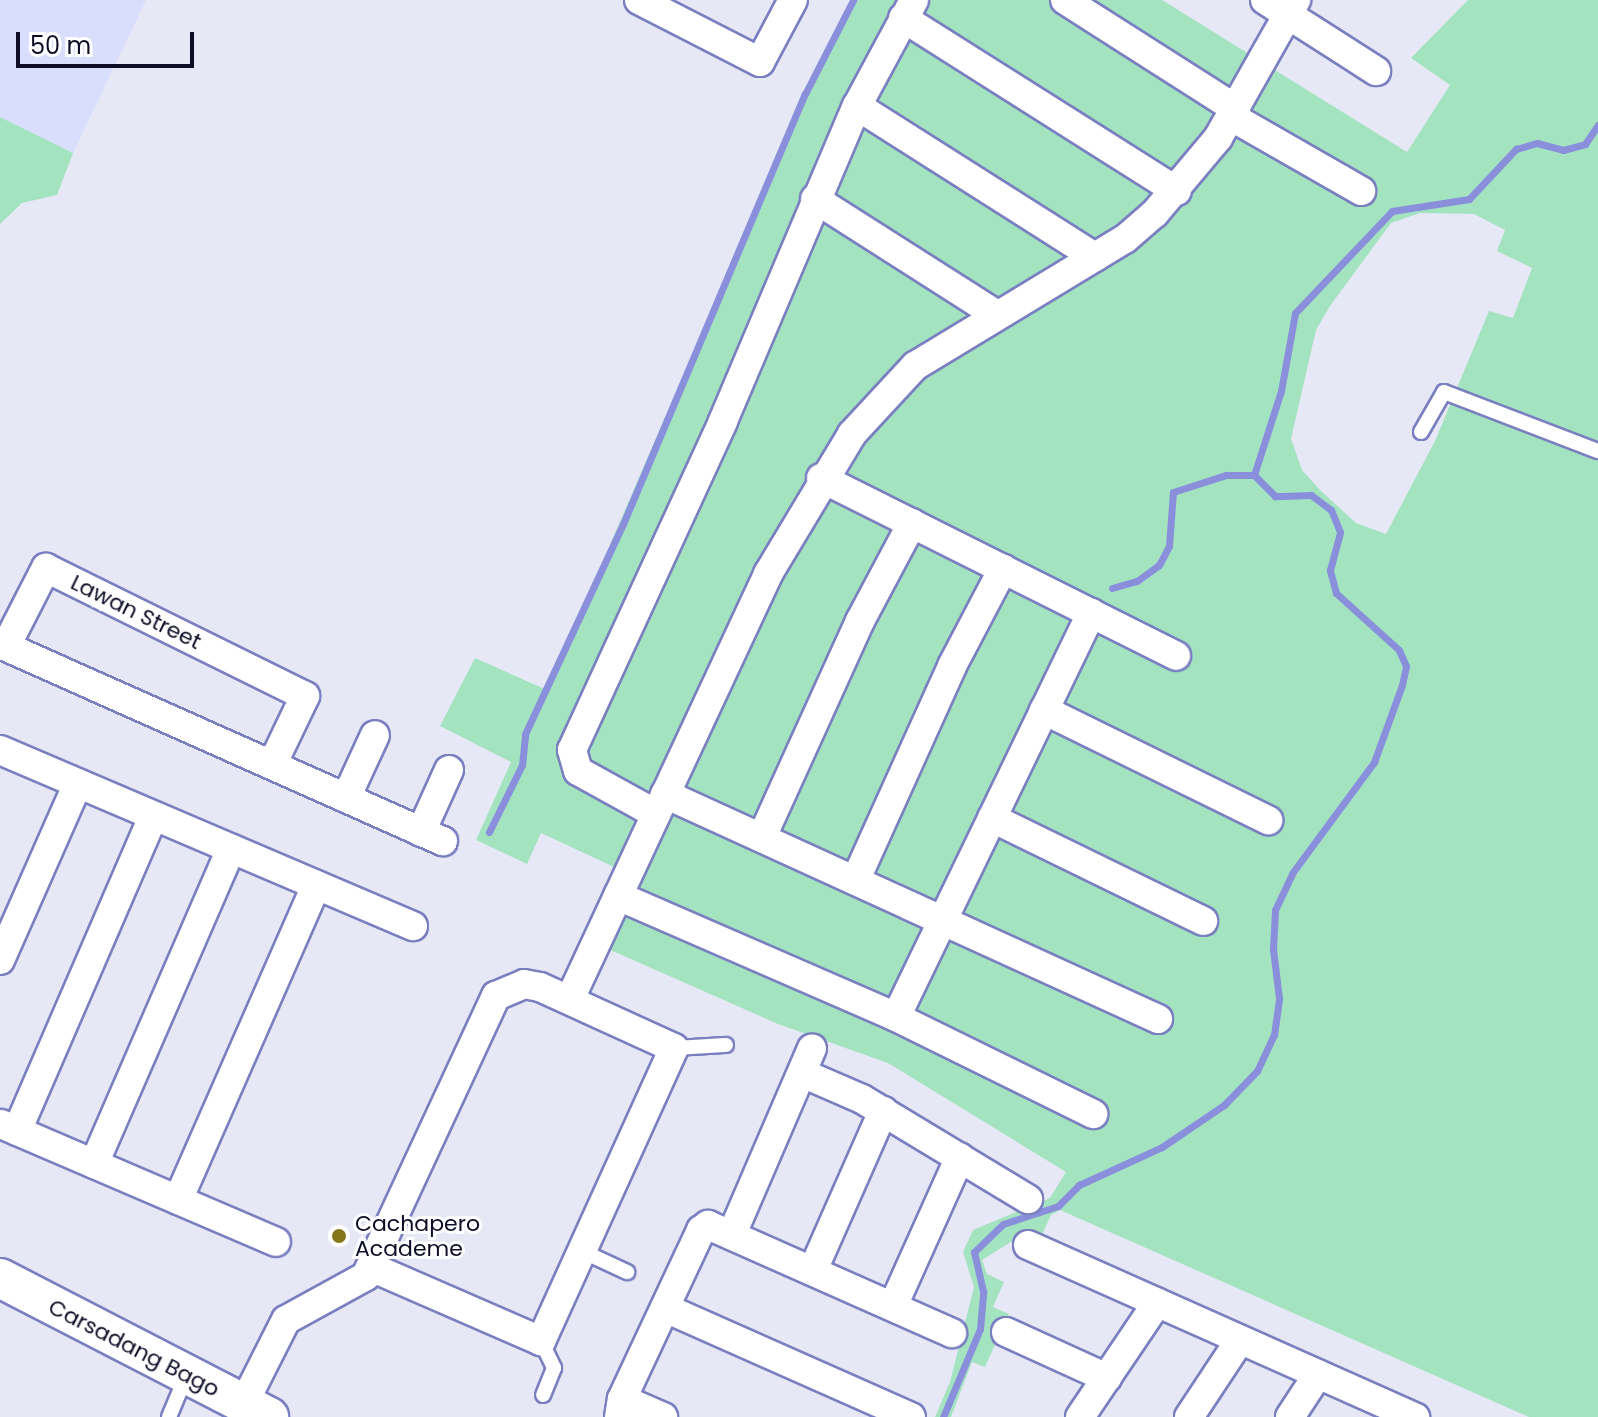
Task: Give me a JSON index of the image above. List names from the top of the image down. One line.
{"streets":{"street":["Lawan Street","Carsadang Bago"]},"places":["Cachapero Academe"],"scale_bar":"50 m"}
